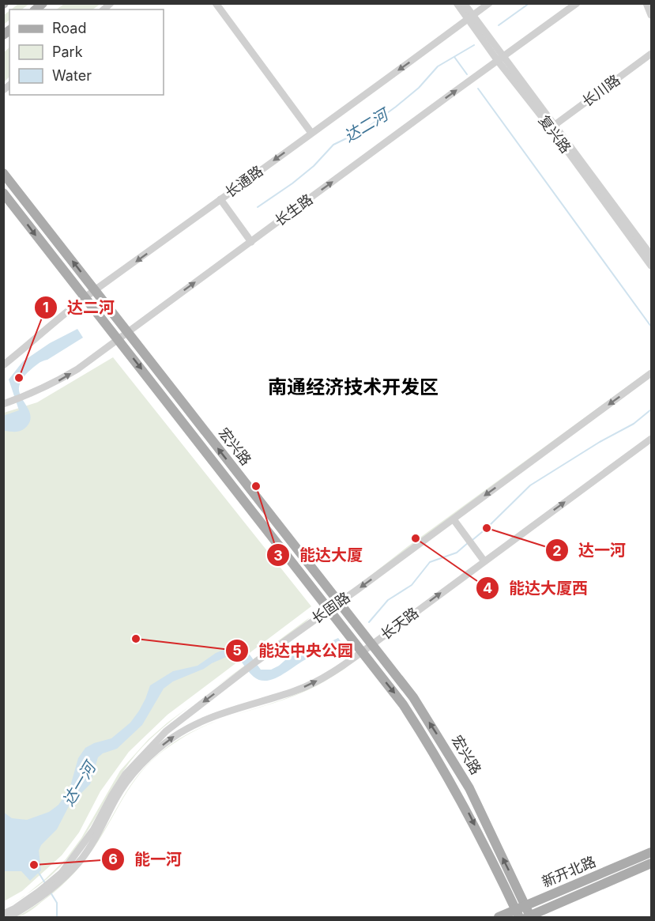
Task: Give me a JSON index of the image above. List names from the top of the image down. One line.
{"streets":{"main road":["宏兴路","新开北路"],"street":["长川路","复兴路","长通路","长生路","长固路","长天路"]},"crossings":[["长川路","复兴路"],["复兴路","长通路"],["复兴路","长生路"],["长通路","宏兴路"],["长生路","宏兴路"],["宏兴路","长固路"],["宏兴路","长天路"],["宏兴路","新开北路"]],"one_way":["长通路","长生路","长固路","长天路"],"districts":["南通经济技术开发区"],"water":["达二河","达一河"],"places":["达二河","能达大厦","达一河","能达大厦西","能达中央公园","能一河"],"legend":["Road","Park","Water"]}
